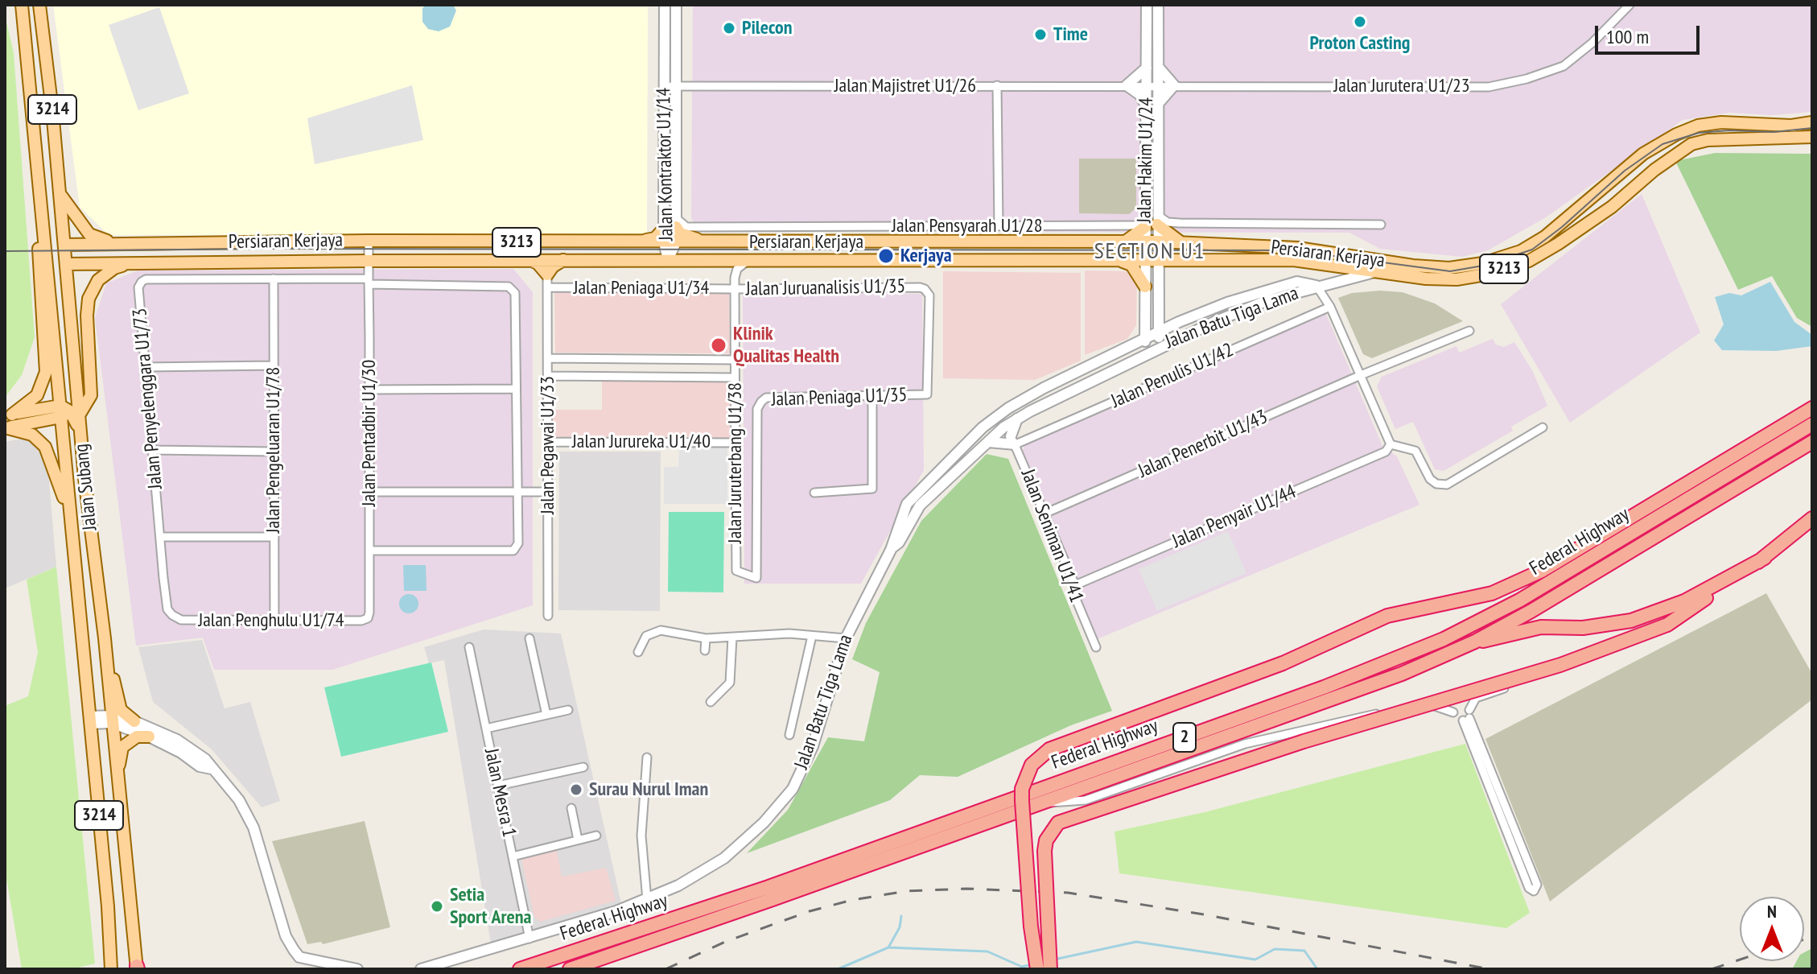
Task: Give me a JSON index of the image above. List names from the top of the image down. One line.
{"streets":{"highway":["Federal Highway","2"],"main road":["3214","Persiaran Kerjaya","3213","Jalan Subang"],"street":["Jalan Majistret U1/26","Jalan Jurutera U1/23","Jalan Hakim U1/24","Jalan Kontraktor U1/14","Jalan Pensyarah U1/28","Jalan Peniaga U1/34","Jalan Juruanalisis U1/35","Jalan Batu Tiga Lama","Jalan Penulis U1/42","Jalan Peniaga U1/35","Jalan Penyelenggara U1/73","Jalan Pentadbir U1/30","Jalan Jurureka U1/40","Jalan Penerbit U1/43","Jalan Pegawai U1/33","Jalan Pengeluaran U1/78","Jalan Juruterbang U1/38","Jalan Penyair U1/44","Jalan Seniman U1/41","Jalan Penghulu U1/74","Jalan Mesra 1"]},"crossings":[["Jalan Majistret U1/26","Jalan Jurutera U1/23"],["Jalan Majistret U1/26","Jalan Hakim U1/24"],["Jalan Majistret U1/26","Jalan Kontraktor U1/14"],["Jalan Jurutera U1/23","Jalan Hakim U1/24"],["3214","Persiaran Kerjaya"],["3214","Jalan Subang"],["Jalan Hakim U1/24","Jalan Pensyarah U1/28"],["Jalan Hakim U1/24","Persiaran Kerjaya"],["Jalan Hakim U1/24","Jalan Batu Tiga Lama"],["Jalan Kontraktor U1/14","Jalan Pensyarah U1/28"],["Jalan Kontraktor U1/14","Persiaran Kerjaya"],["Persiaran Kerjaya","Jalan Pentadbir U1/30"],["Jalan Peniaga U1/34","Jalan Juruanalisis U1/35"],["Jalan Peniaga U1/34","Jalan Pegawai U1/33"],["Jalan Peniaga U1/34","Jalan Juruterbang U1/38"],["Jalan Juruanalisis U1/35","Jalan Peniaga U1/35"],["Jalan Juruanalisis U1/35","Jalan Juruterbang U1/38"],["Jalan Batu Tiga Lama","Jalan Seniman U1/41"],["Jalan Batu Tiga Lama","Jalan Mesra 1"],["Jalan Penulis U1/42","Jalan Seniman U1/41"],["Jalan Peniaga U1/35","Jalan Juruterbang U1/38"],["Jalan Penyelenggara U1/73","Jalan Pentadbir U1/30"],["Jalan Penyelenggara U1/73","Jalan Pengeluaran U1/78"],["Jalan Penyelenggara U1/73","Jalan Penghulu U1/74"],["Jalan Pentadbir U1/30","Jalan Penghulu U1/74"],["Jalan Jurureka U1/40","Jalan Pegawai U1/33"],["Jalan Jurureka U1/40","Jalan Juruterbang U1/38"],["Jalan Penerbit U1/43","Jalan Seniman U1/41"],["Jalan Pengeluaran U1/78","Jalan Penghulu U1/74"],["Jalan Penyair U1/44","Jalan Seniman U1/41"]],"districts":["SECTION U1"],"places":["Proton Casting","Pilecon","Time","Kerjaya","Klinik Qualitas Health","Surau Nurul Iman","Setia Sport Arena"],"scale_bar":"100 m","north":"top"}
